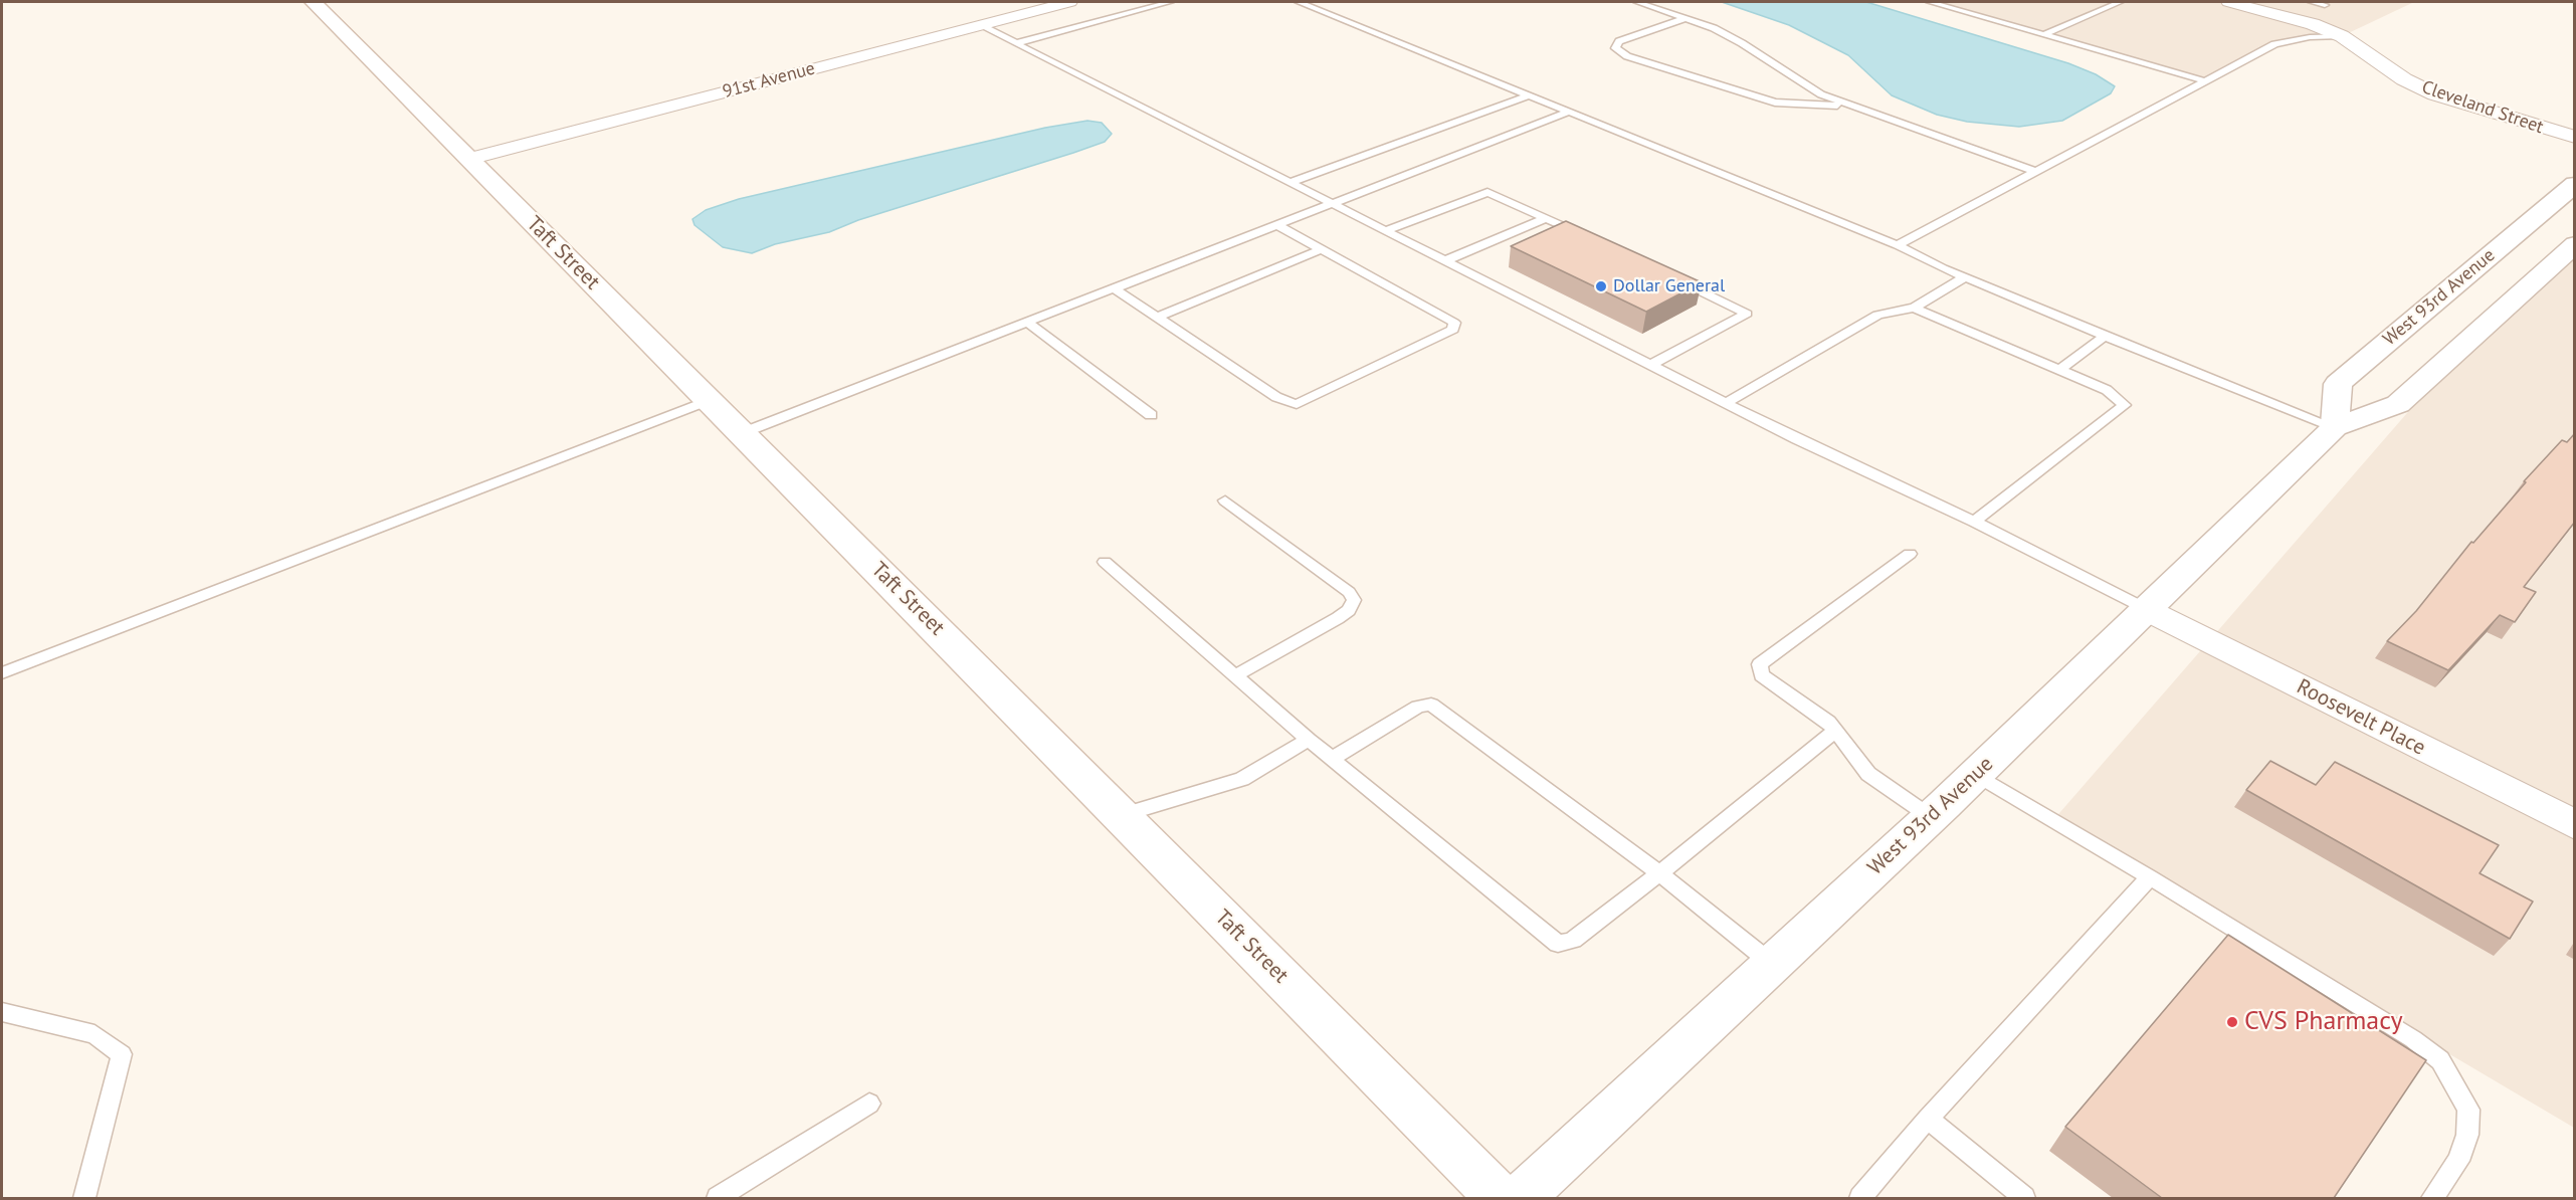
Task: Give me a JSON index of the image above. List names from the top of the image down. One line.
{"streets":{"street":["91st Avenue","Cleveland Street","Taft Street","West 93rd Avenue","Roosevelt Place"]},"crossings":[["91st Avenue","Taft Street"],["West 93rd Avenue","Roosevelt Place"]],"places":["Dollar General","CVS Pharmacy"]}
